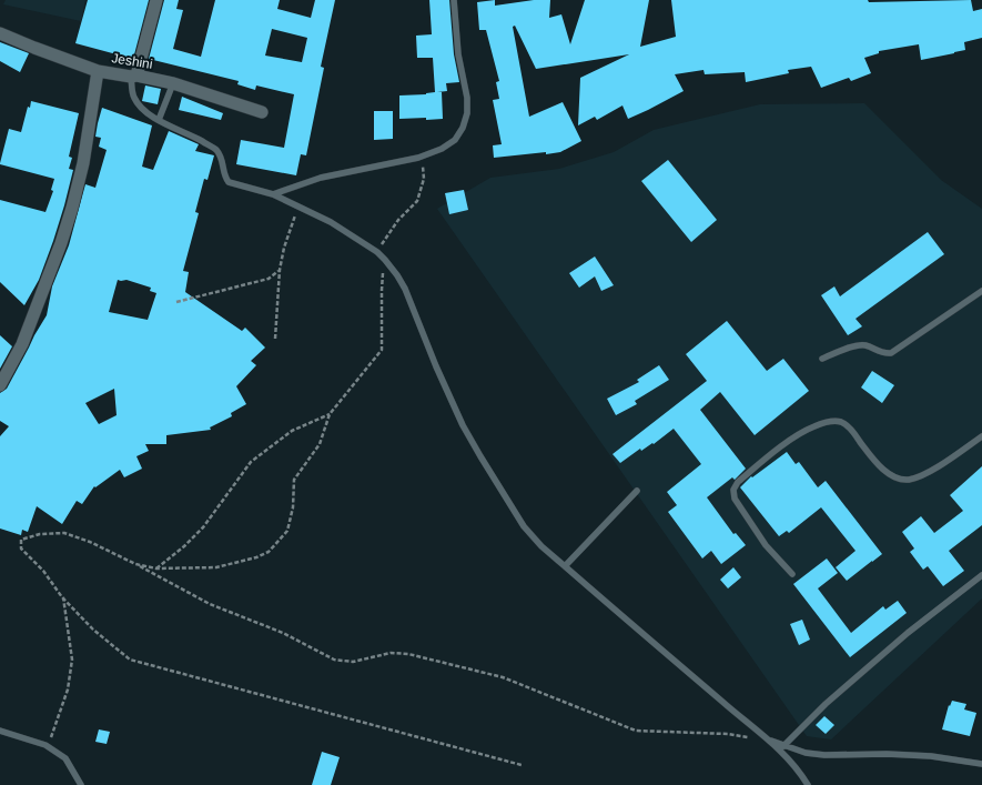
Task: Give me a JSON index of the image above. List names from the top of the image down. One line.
{"streets":{"street":["Jeshini"]}}
